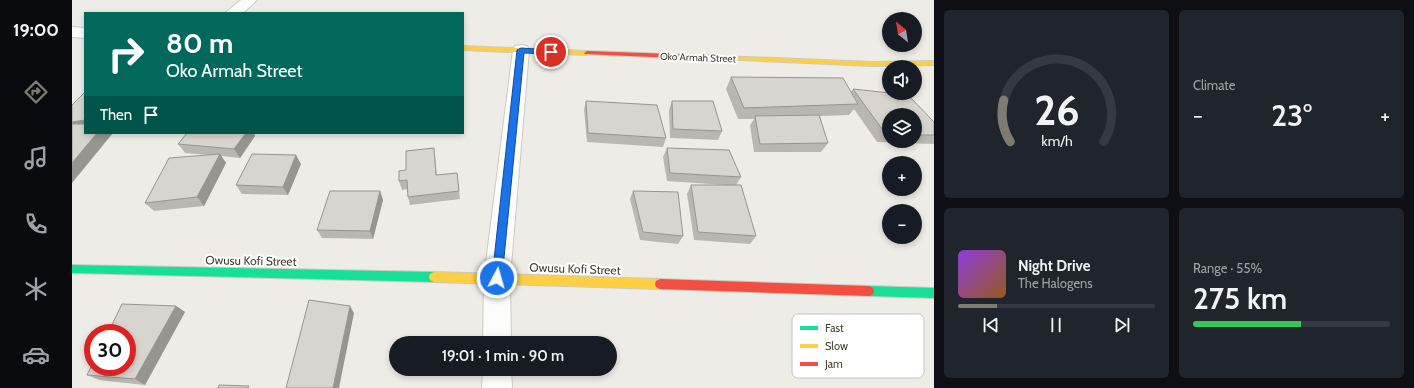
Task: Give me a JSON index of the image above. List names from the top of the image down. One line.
{"streets":{"street":["Oko Armah Street","Owusu Kofi Street"]},"legend":["Fast","Slow","Jam"],"north":"top left","page":{"tabs":"19:00","tile":["Climate",["Range · 55%","275 km"]],"map_buttons":["+","−"],"turn":["80 m","Oko Armah Street"],"then":"Then","heat":["−","23°","+"],"song":["Night Drive","The Halogens"],"limit":"30","trip":"19:01 · 1 min · 90 m","gauge":["26","km/h"]}}
